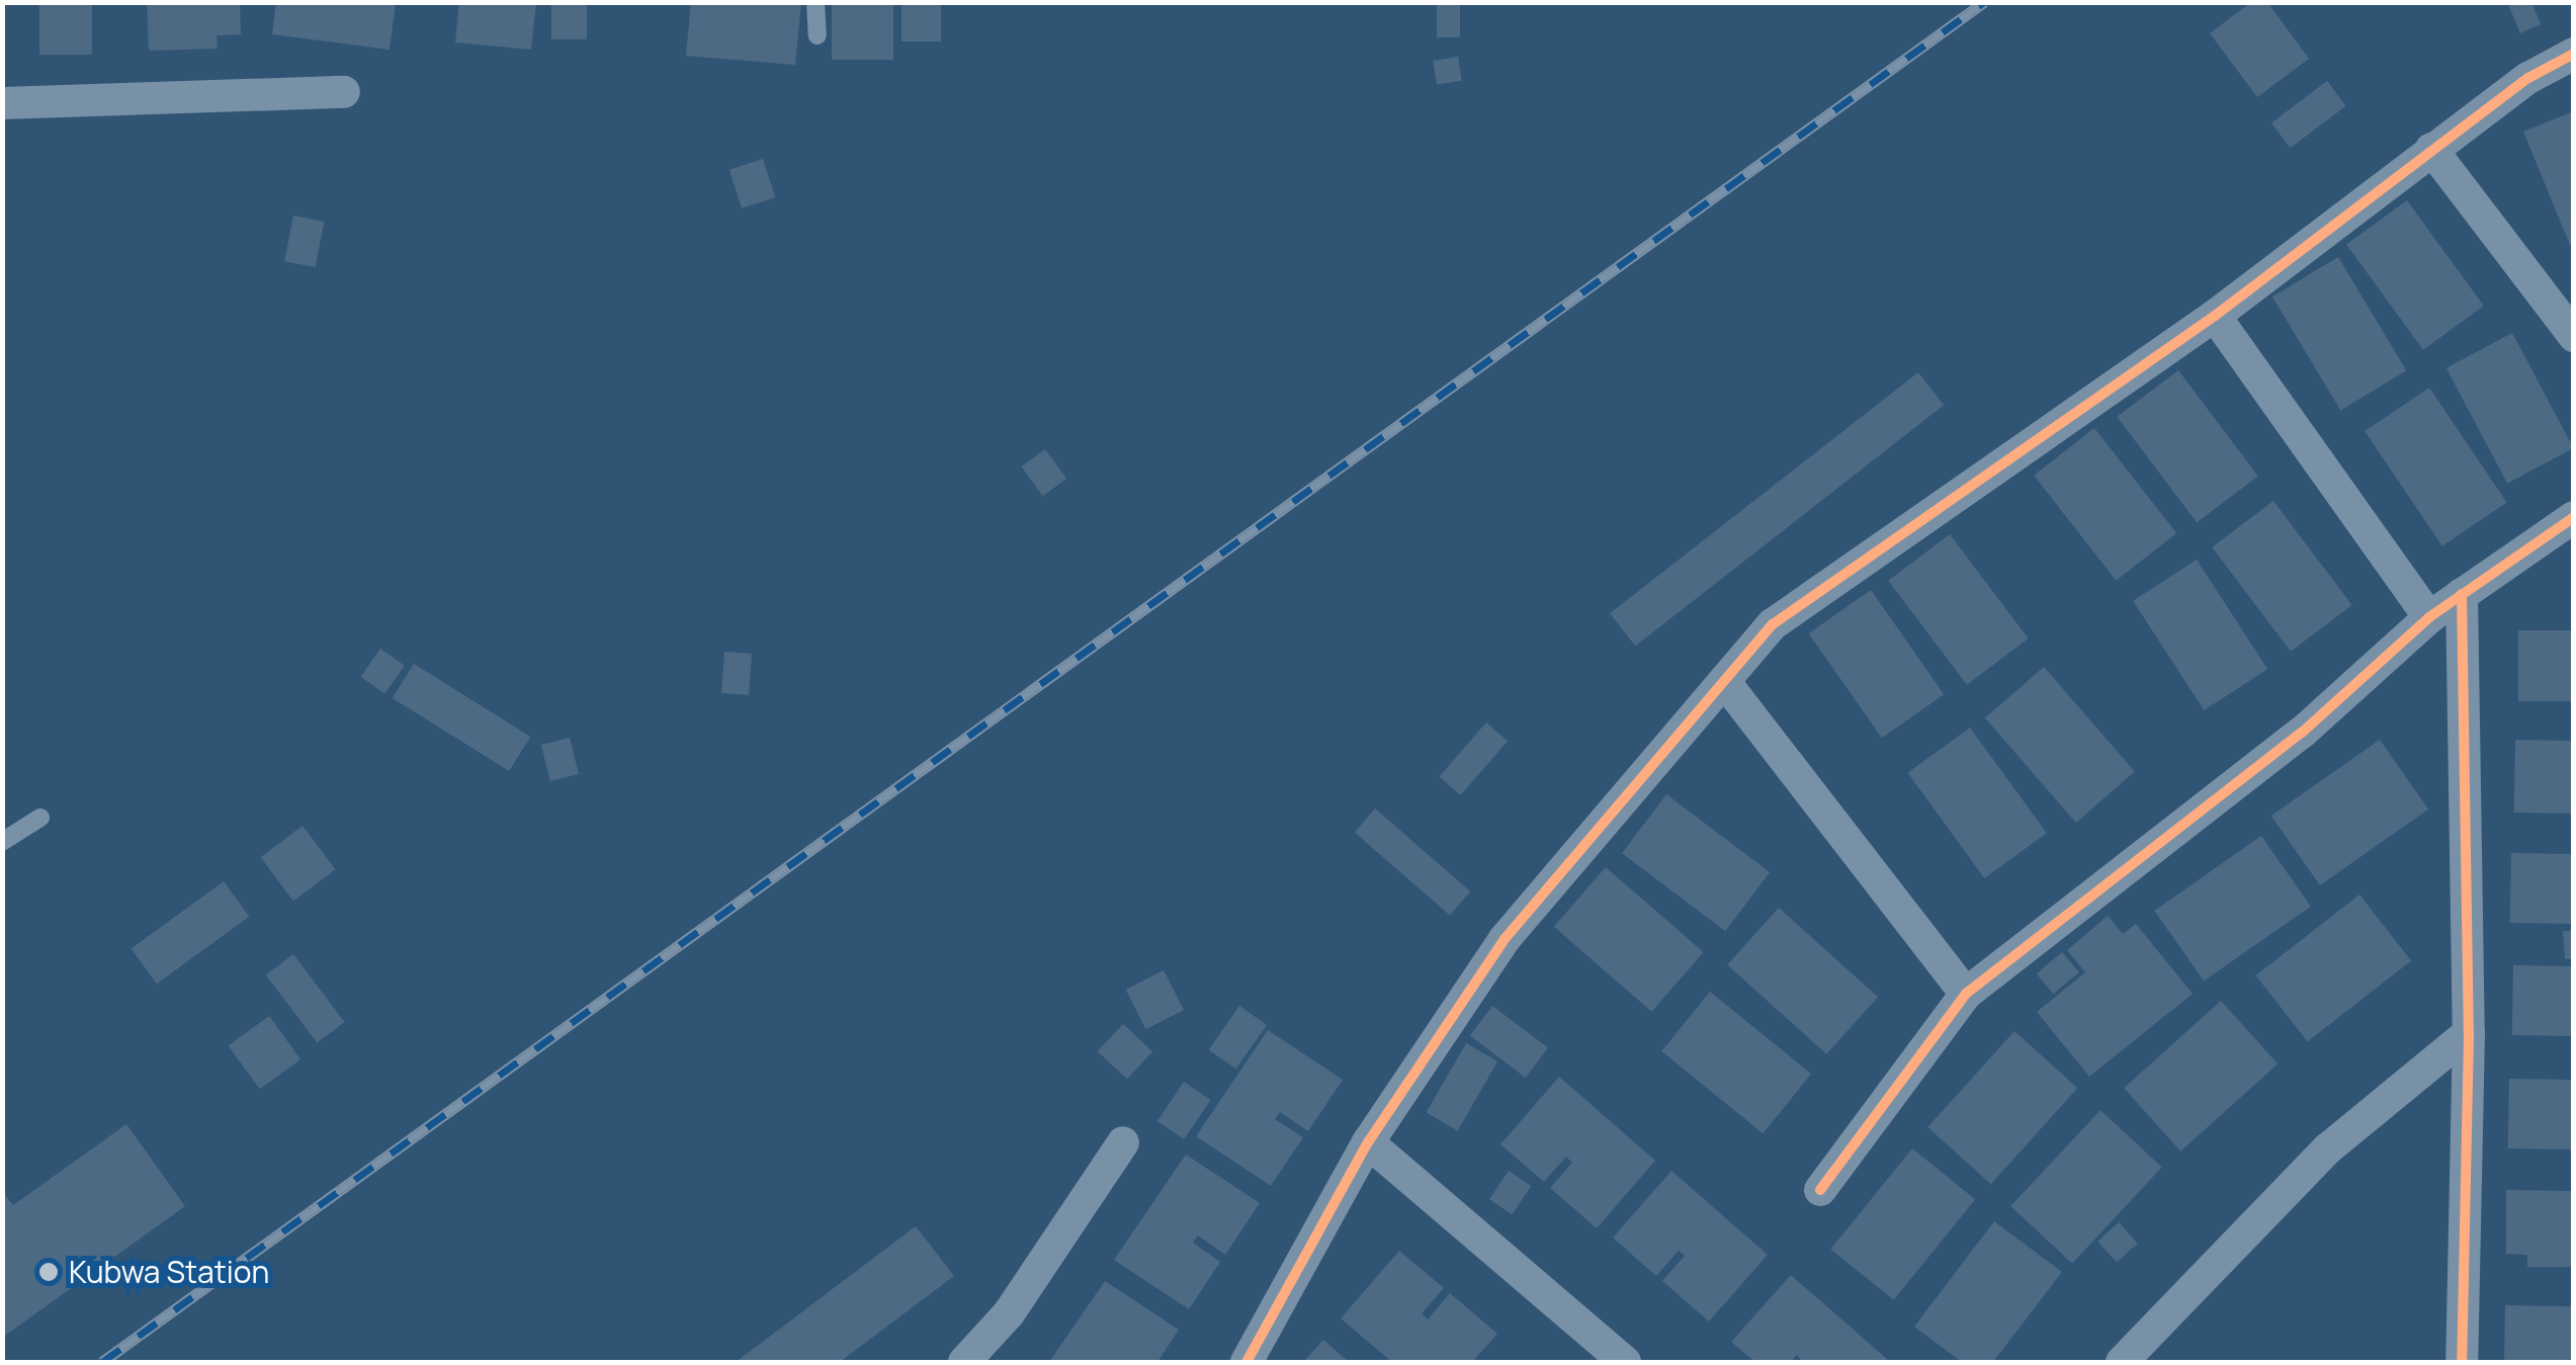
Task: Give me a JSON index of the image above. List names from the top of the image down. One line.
{"places":["Kubwa Station"]}
